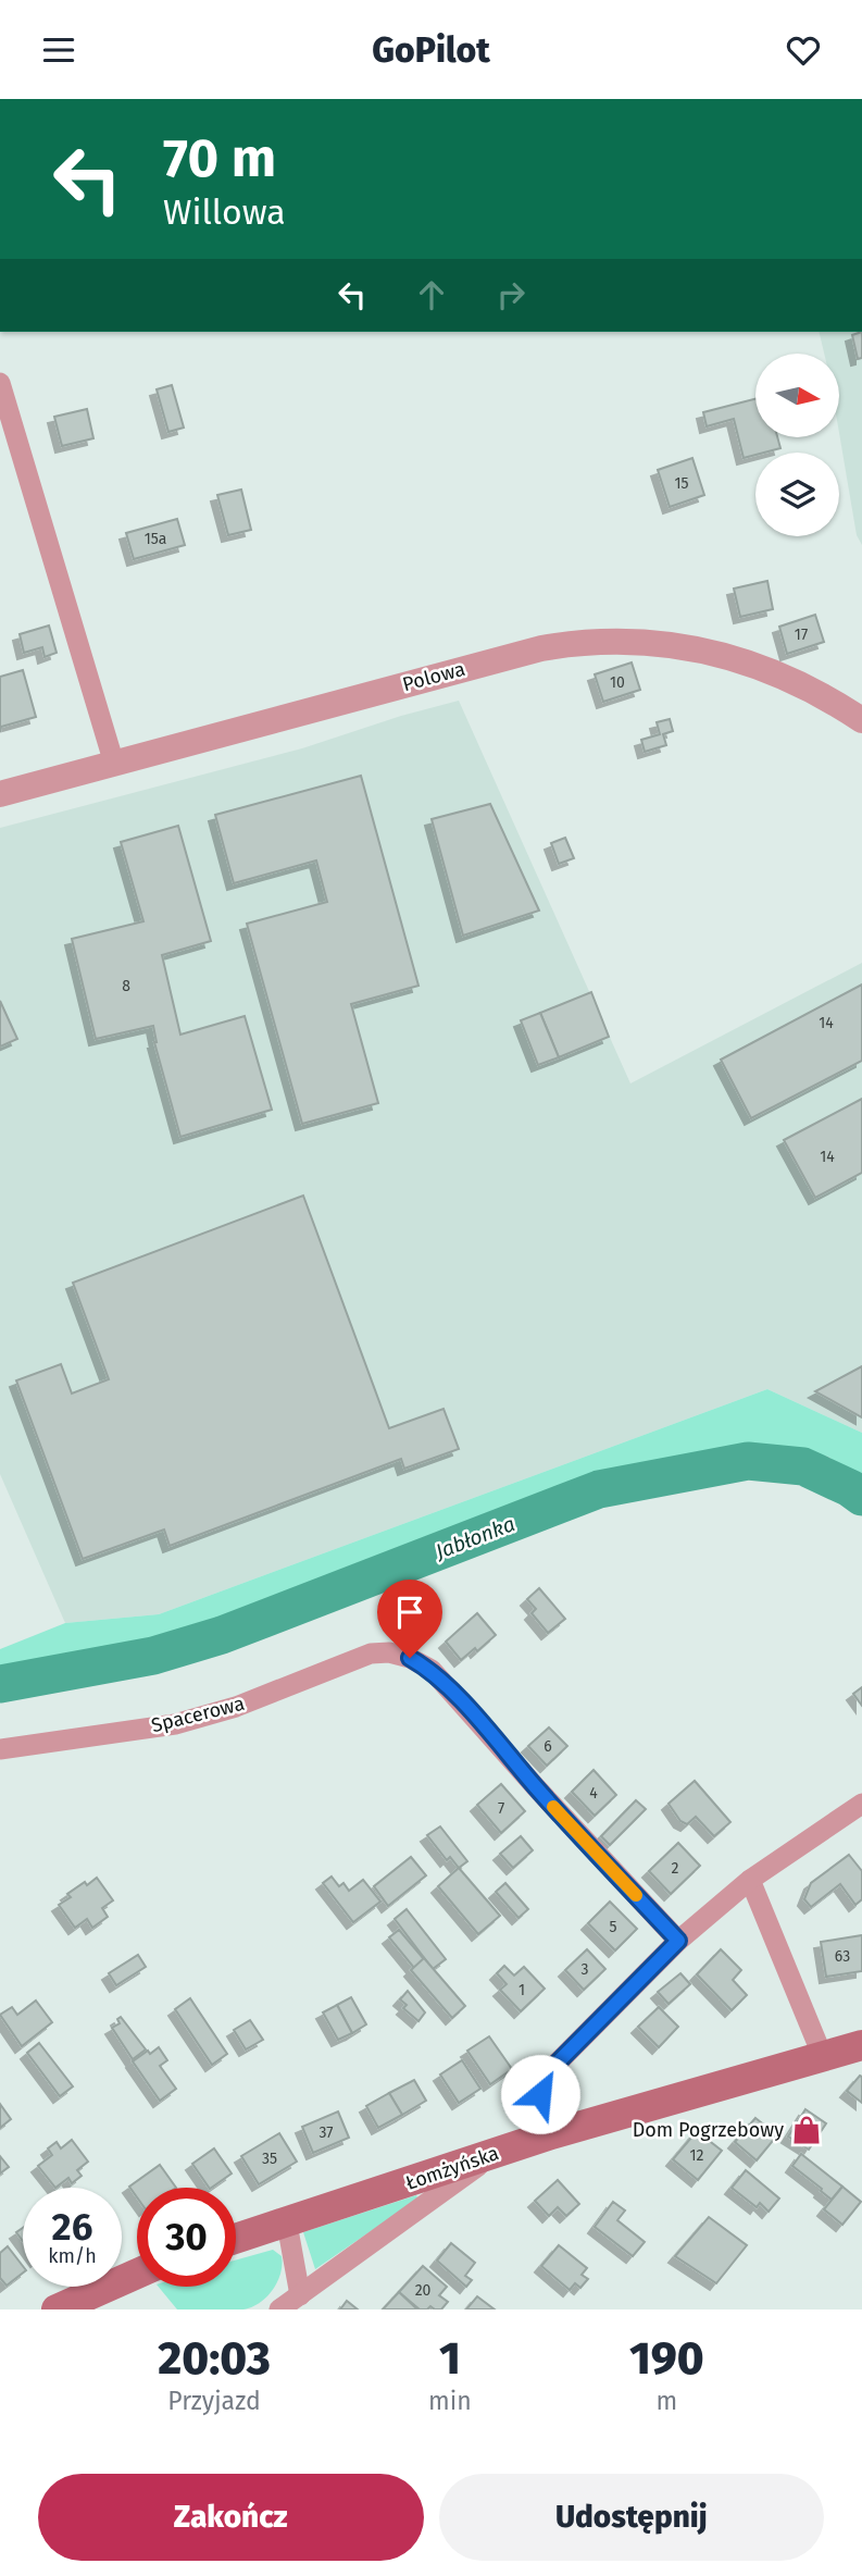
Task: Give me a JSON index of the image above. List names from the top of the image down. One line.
{"streets":{"main road":["Łomżyńska"],"street":["Polowa","Spacerowa"]},"water":["Jabłonka"],"places":{"shop":["Dom Pogrzebowy"]},"house_numbers":["15","15a","17","10","8","14","14","6","4","7","2","5","63","3","1","37","12","35","20"],"north":"right","page":{"header":"GoPilot","turn":["70 m","Willowa"],"speed":"26 km/h","limit":"30","eta":["20:03","Przyjazd","1","min","190","m"],"buttons":["Zakończ","Udostępnij"]}}
